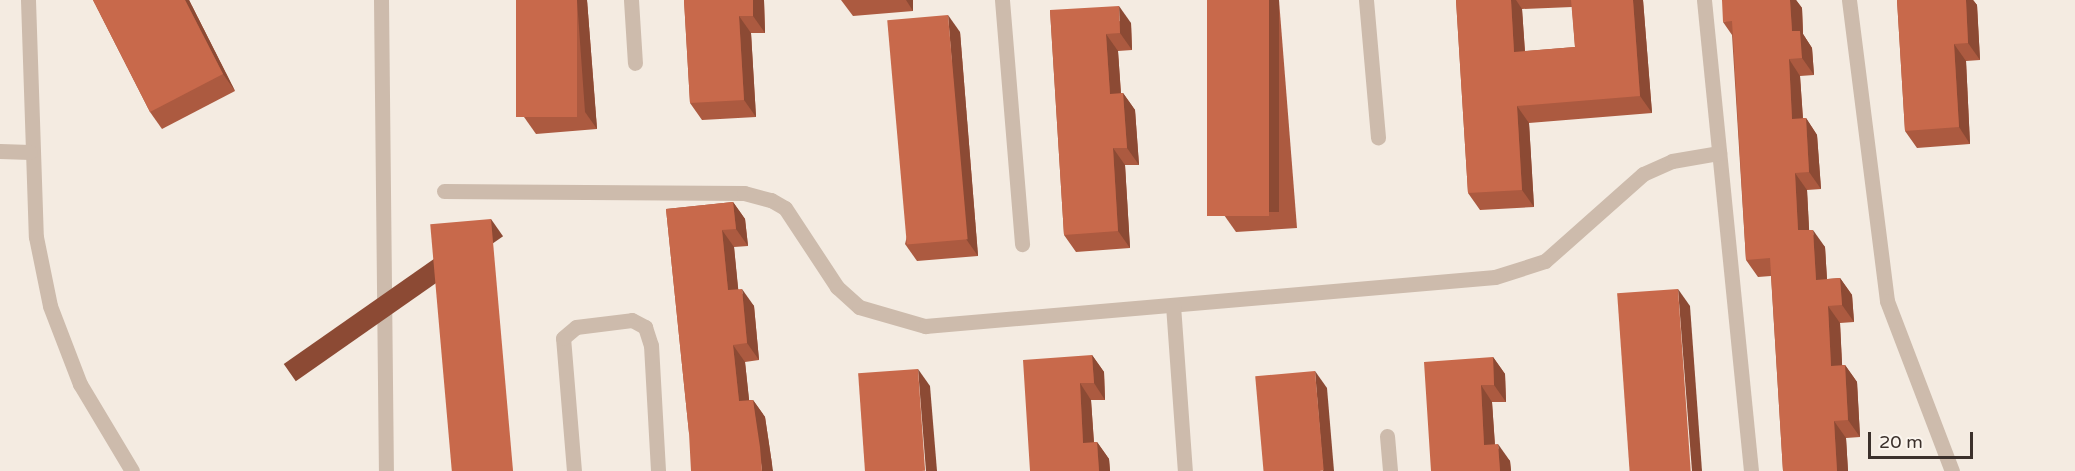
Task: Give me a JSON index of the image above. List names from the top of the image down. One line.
{"scale_bar":"20 m"}
